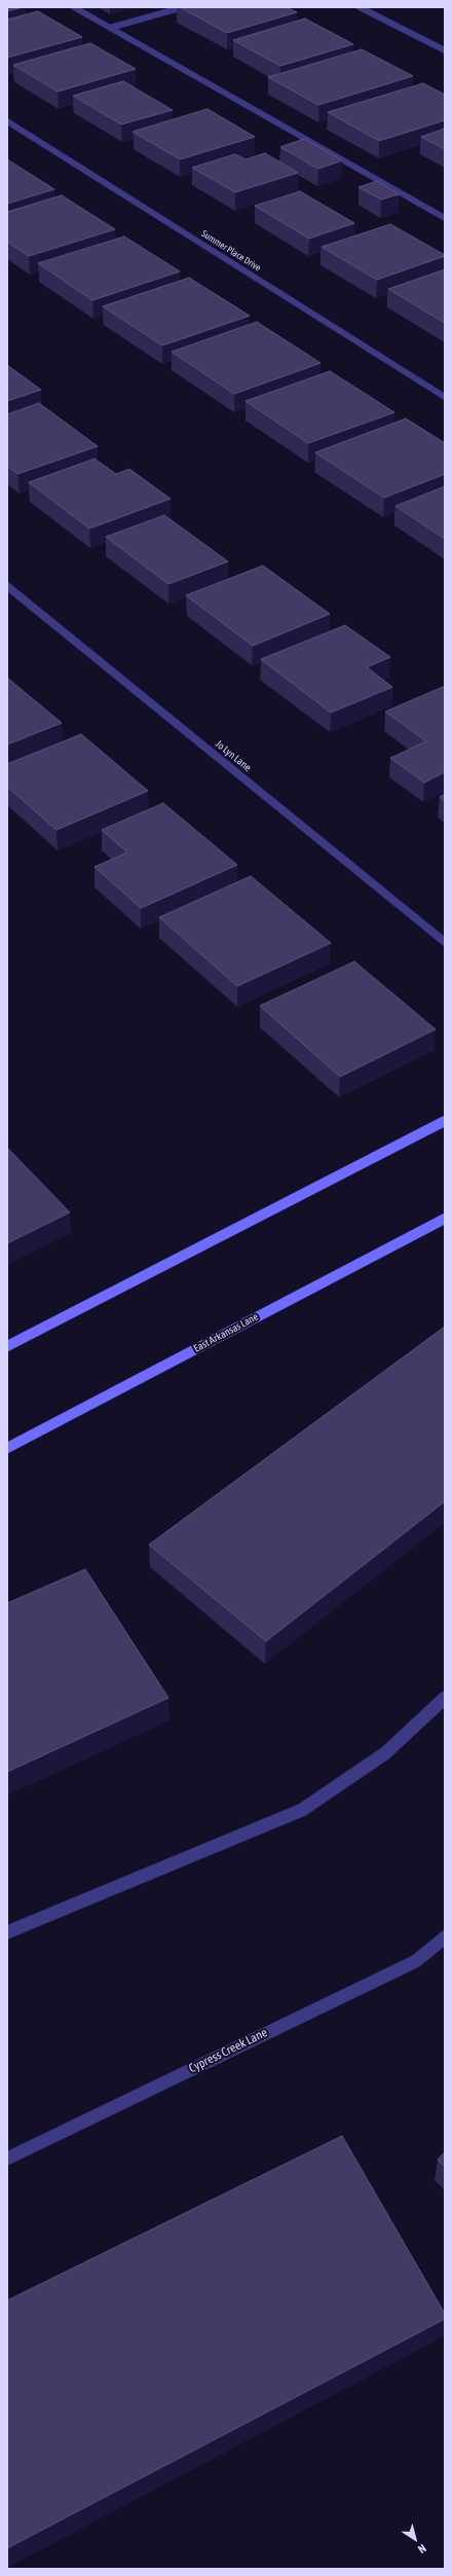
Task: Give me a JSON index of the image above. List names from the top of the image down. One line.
{"streets":{"main road":["East Arkansas Lane"],"street":["Summer Place Drive","Jo Lyn Lane","Cypress Creek Lane"]},"north":"bottom right"}
